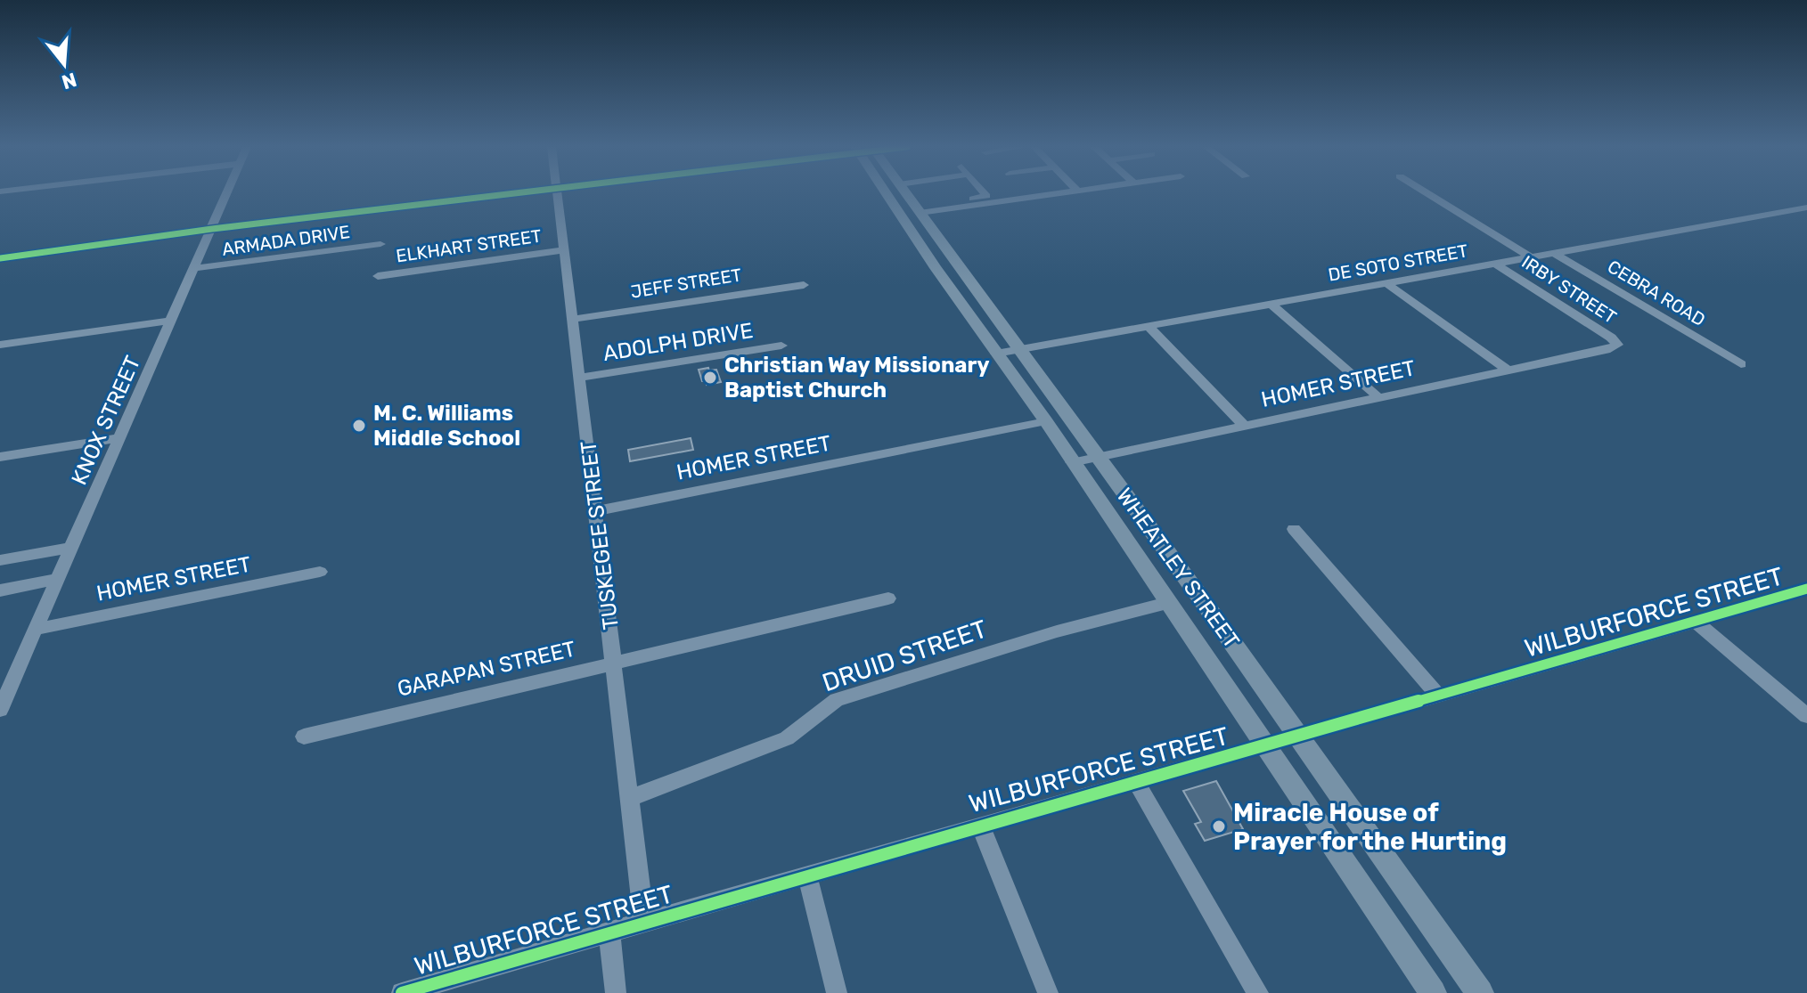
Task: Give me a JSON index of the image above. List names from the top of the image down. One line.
{"streets":{"main road":["WHEATLEY STREET"],"street":["ARMADA DRIVE","ELKHART STREET","DE SOTO STREET","JEFF STREET","IRBY STREET","CEBRA ROAD","ADOLPH DRIVE","HOMER STREET","KNOX STREET","TUSKEGEE STREET","WILBURFORCE STREET","DRUID STREET","GARAPAN STREET"]},"crossings":[["ARMADA DRIVE","KNOX STREET"],["ELKHART STREET","TUSKEGEE STREET"],["DE SOTO STREET","IRBY STREET"],["DE SOTO STREET","CEBRA ROAD"],["DE SOTO STREET","WHEATLEY STREET"],["JEFF STREET","TUSKEGEE STREET"],["IRBY STREET","HOMER STREET"],["ADOLPH DRIVE","TUSKEGEE STREET"],["HOMER STREET","KNOX STREET"],["HOMER STREET","TUSKEGEE STREET"],["HOMER STREET","WHEATLEY STREET"],["TUSKEGEE STREET","WILBURFORCE STREET"],["TUSKEGEE STREET","DRUID STREET"],["TUSKEGEE STREET","GARAPAN STREET"],["WHEATLEY STREET","WILBURFORCE STREET"],["WHEATLEY STREET","DRUID STREET"]],"places":["Christian Way Missionary Baptist Church","M. C. Williams Middle School","Miracle House of Prayer for the Hurting"],"north":"bottom"}
